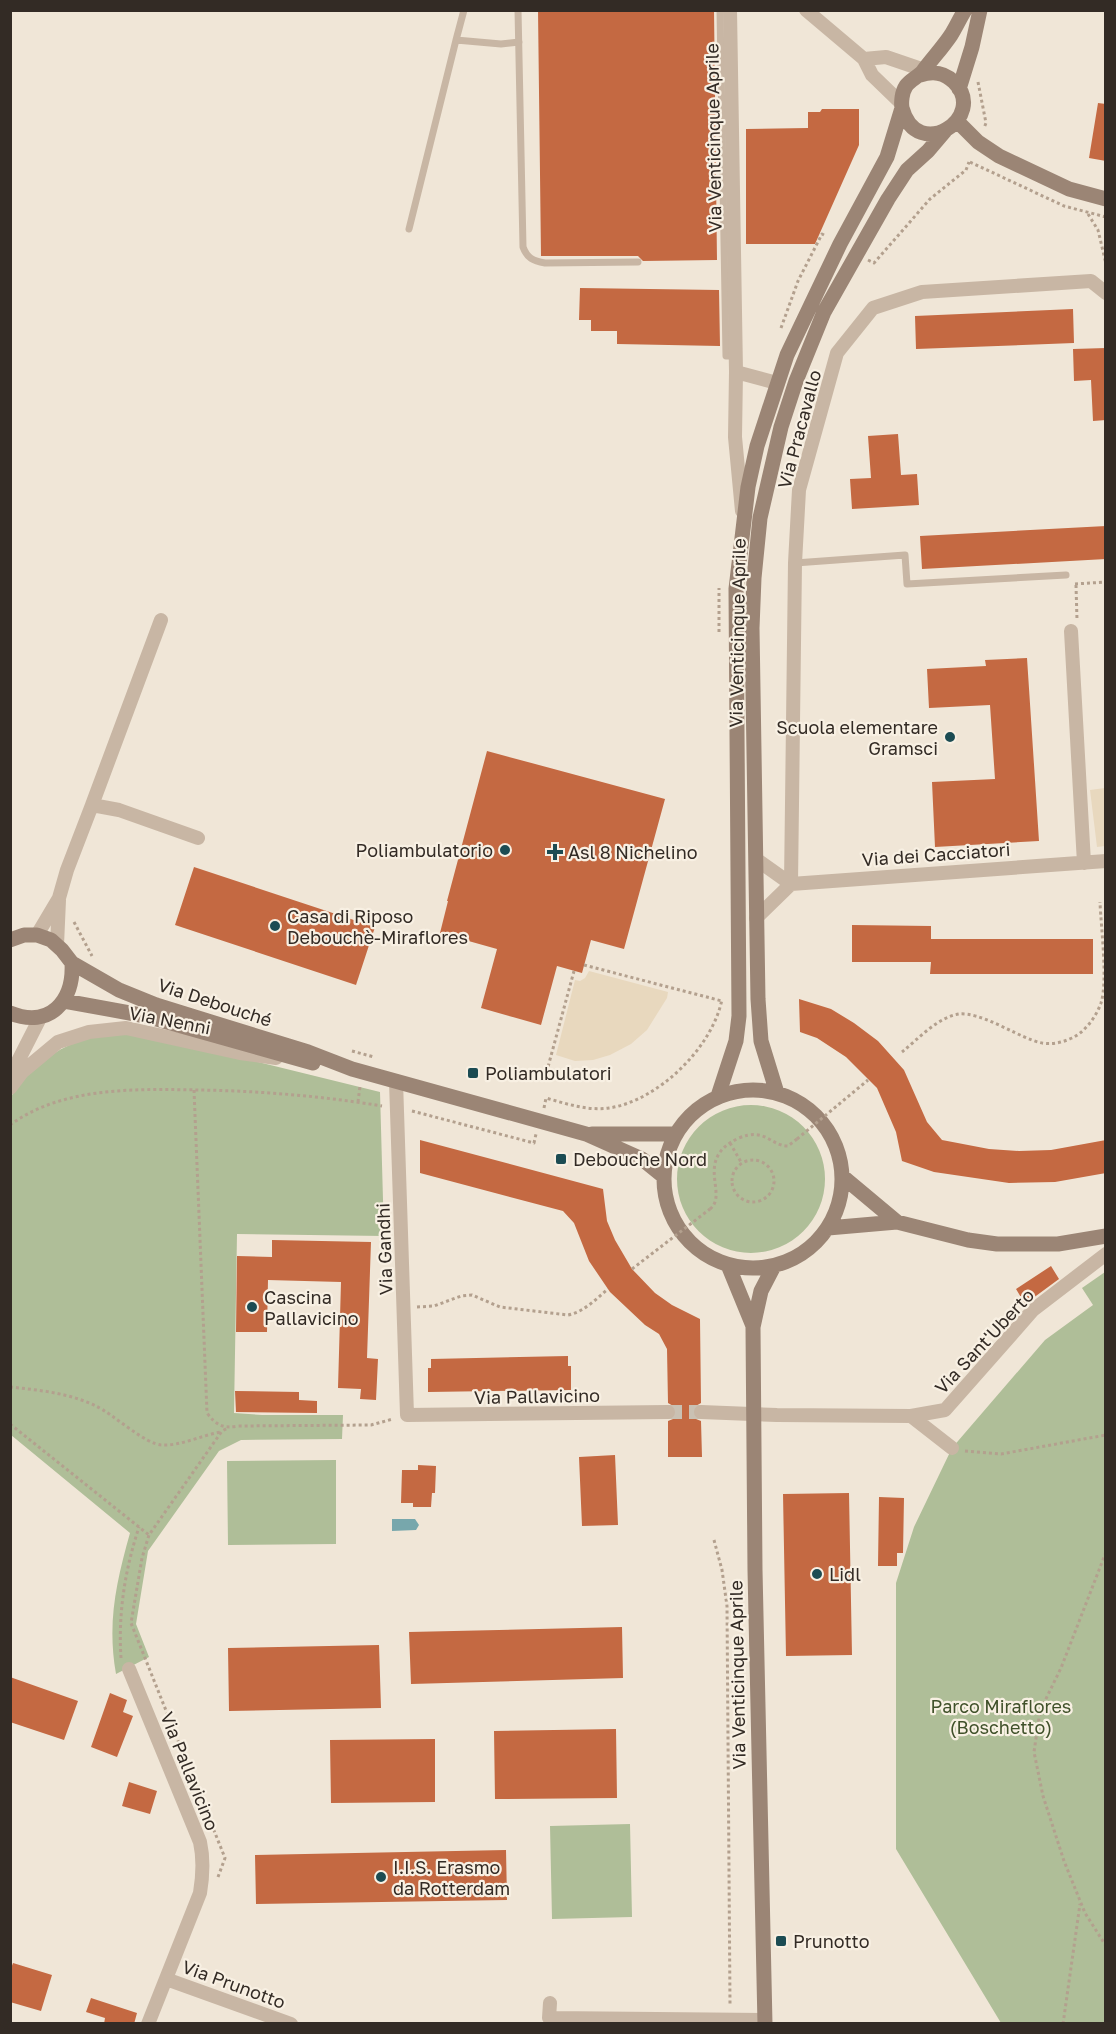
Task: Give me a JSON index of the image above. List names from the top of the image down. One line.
{"streets":{"main road":["Via Venticinque Aprile","Via Debouché"],"street":["Via Pracavallo","Via dei Cacciatori","Via Nenni","Via Gandhi","Via Sant'Uberto","Via Pallavicino","Via Prunotto"]},"crossings":[["Via Venticinque Aprile","Via Sant'Uberto"],["Via Pracavallo","Via dei Cacciatori"],["Via Debouché","Via Nenni"],["Via Debouché","Via Gandhi"],["Via Gandhi","Via Pallavicino"],["Via Pallavicino","Via Prunotto"]],"parks":["Parco Miraflores (Boschetto)"],"places":{"other":["Scuola elementare Gramsci","Poliambulatorio","Casa di Riposo Debouchè-Miraflores","Cascina Pallavicino","Lidl","I.I.S. Erasmo da Rotterdam"],"health":["Asl 8 Nichelino"],"transit":["Poliambulatori","Debouche Nord","Prunotto"]}}
